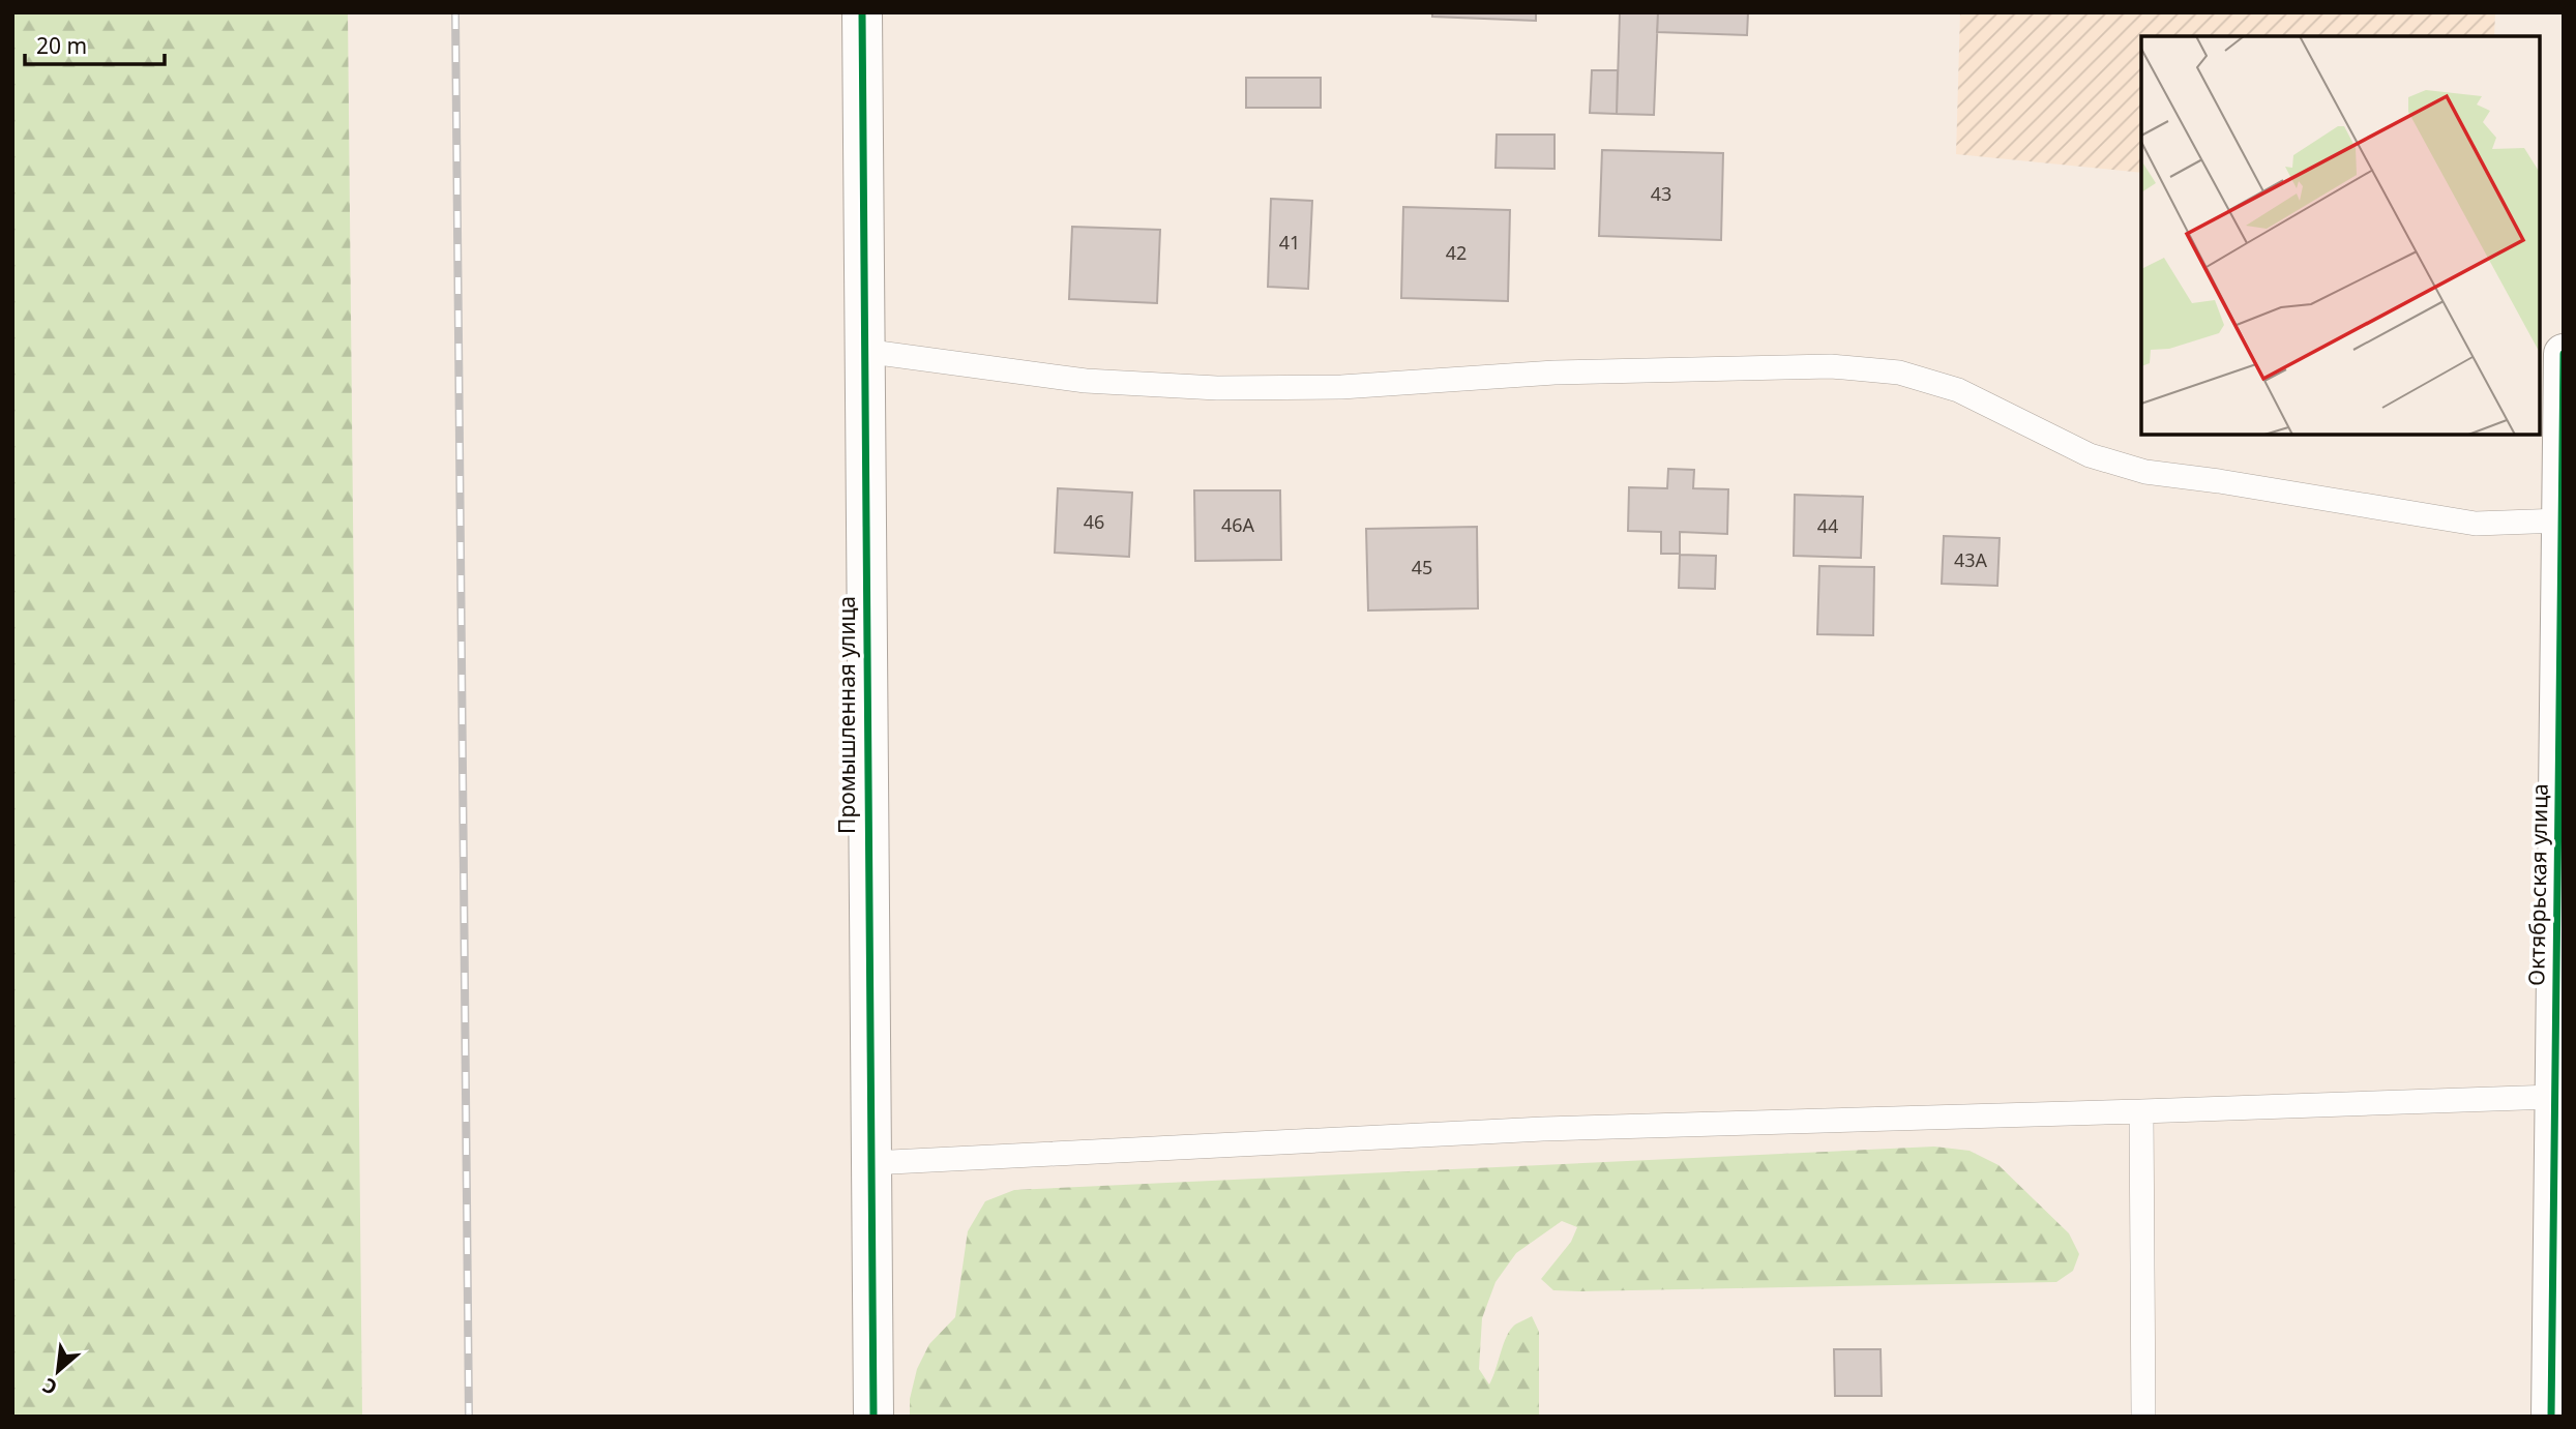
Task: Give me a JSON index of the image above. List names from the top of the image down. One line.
{"streets":{"street":["Промышленная улица","Октябрьская улица"]},"house_numbers":["43","41","42","46","46А","44","43А","45"],"scale_bar":"20 m","north":"bottom left"}
